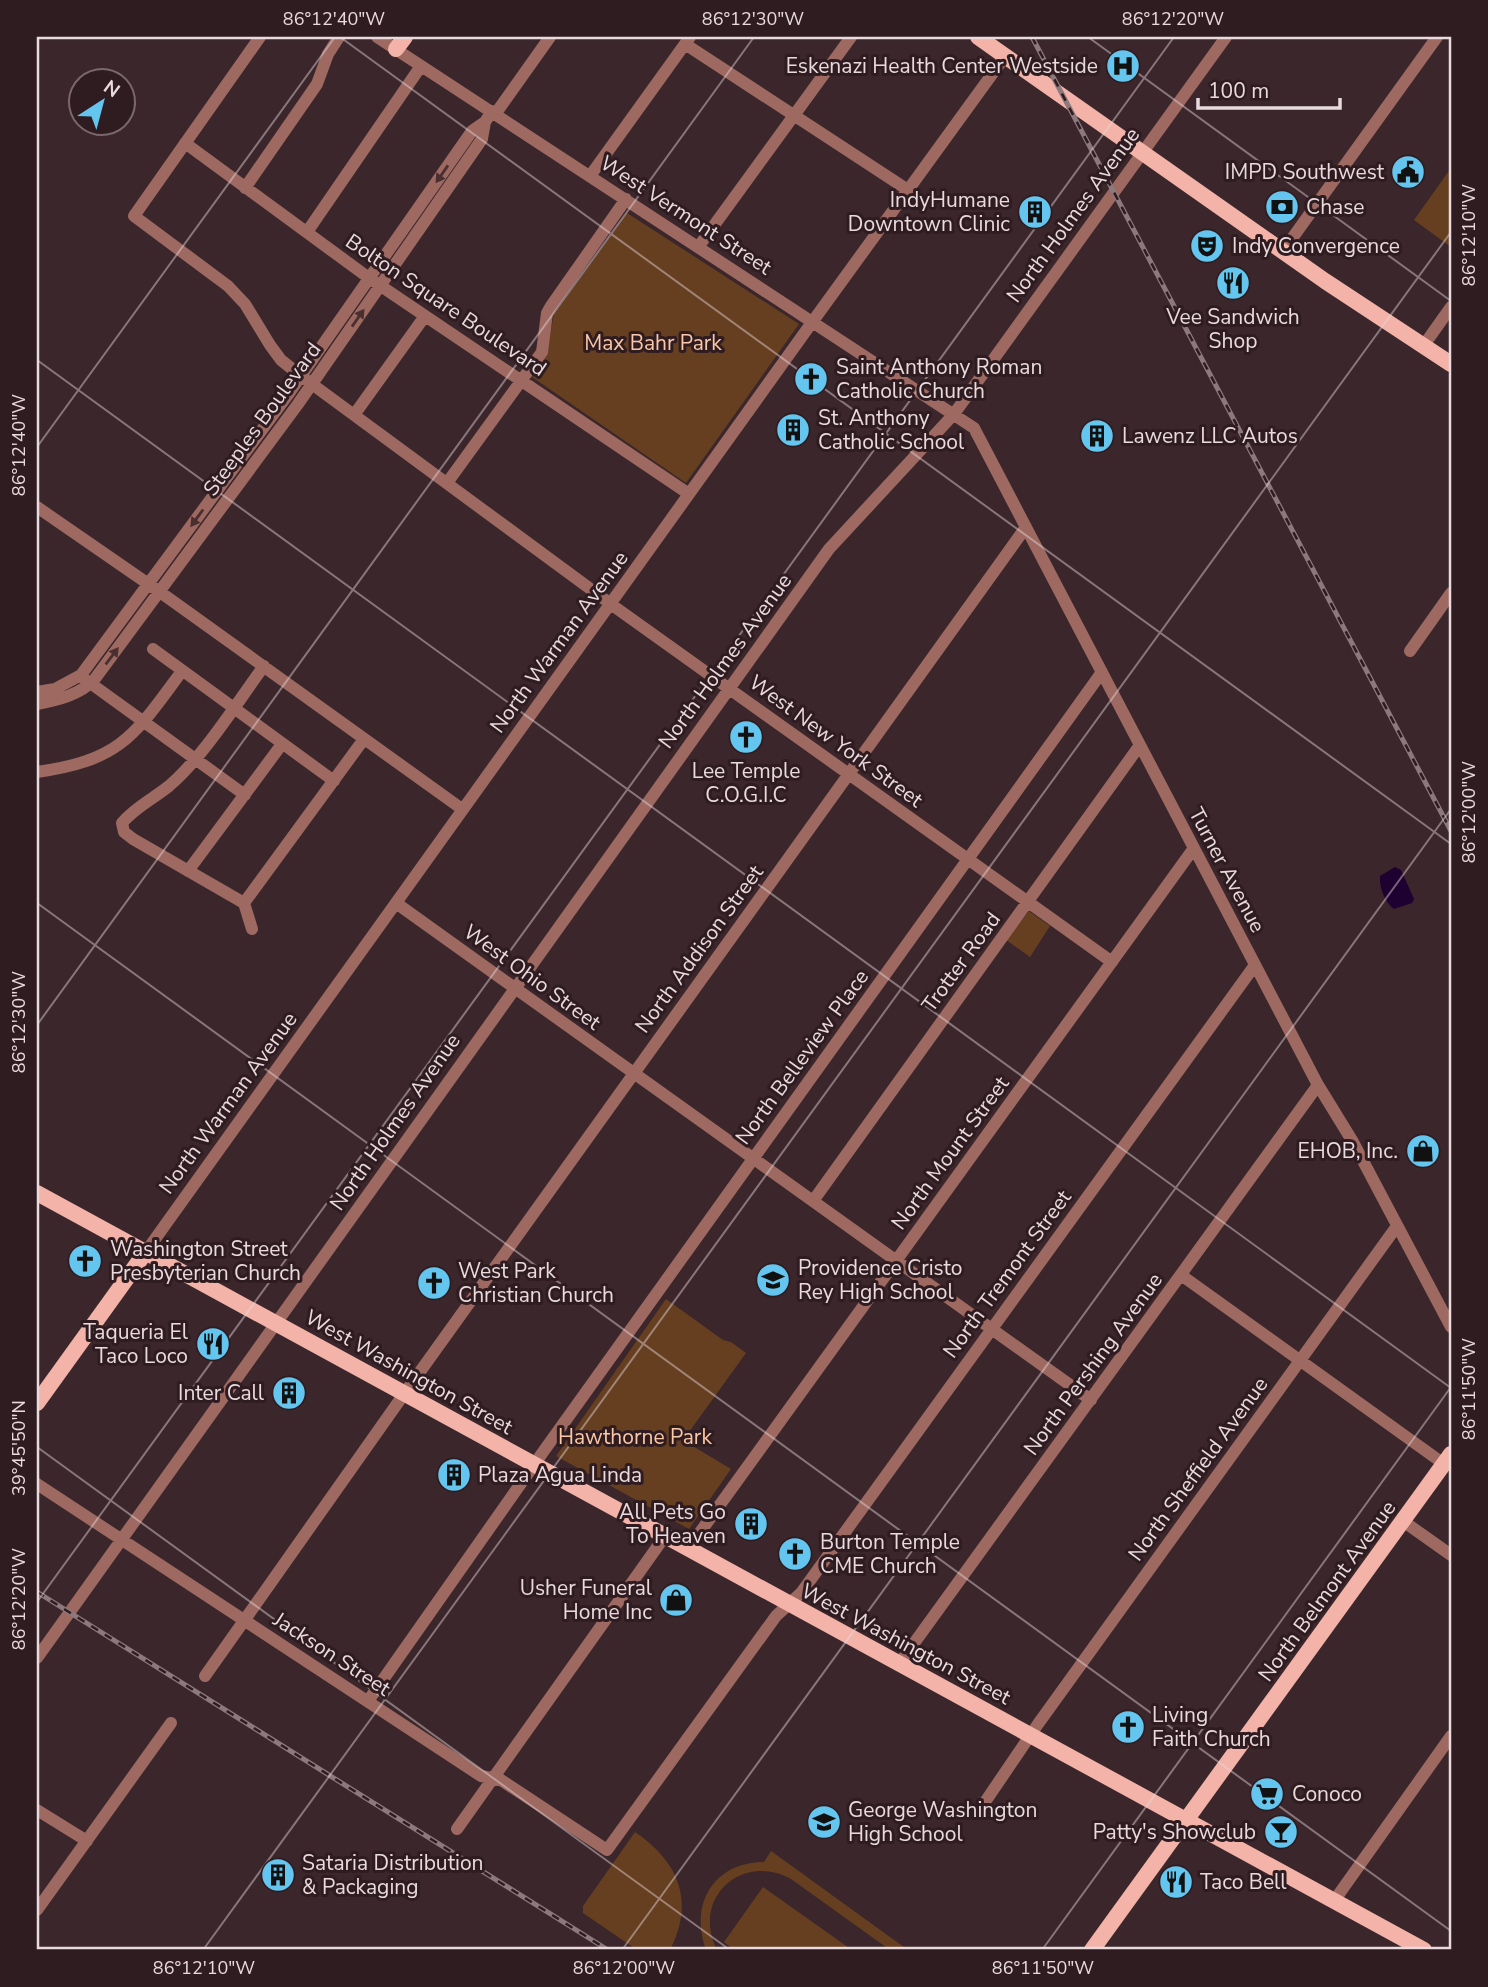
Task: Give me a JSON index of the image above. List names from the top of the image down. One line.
{"streets":{"main road":["West Washington Street","North Belmont Avenue"],"street":["West Vermont Street","North Holmes Avenue","Bolton Square Boulevard","Steeples Boulevard","North Warman Avenue","West New York Street","Turner Avenue","North Addison Street","Trotter Road","West Ohio Street","North Belleview Place","North Mount Street","North Tremont Street","North Pershing Avenue","North Sheffield Avenue","Jackson Street"]},"crossings":[["West Vermont Street","North Holmes Avenue"],["West Vermont Street","Steeples Boulevard"],["West Vermont Street","North Warman Avenue"],["West Vermont Street","Turner Avenue"],["North Holmes Avenue","West New York Street"],["North Holmes Avenue","West Ohio Street"],["North Holmes Avenue","West Washington Street"],["North Holmes Avenue","Jackson Street"],["Bolton Square Boulevard","Steeples Boulevard"],["Bolton Square Boulevard","North Warman Avenue"],["Bolton Square Boulevard","West New York Street"],["Steeples Boulevard","West New York Street"],["North Warman Avenue","West New York Street"],["North Warman Avenue","West Ohio Street"],["North Warman Avenue","West Washington Street"],["West New York Street","North Addison Street"],["West New York Street","Trotter Road"],["West New York Street","North Belleview Place"],["West New York Street","North Mount Street"],["Turner Avenue","North Addison Street"],["Turner Avenue","Trotter Road"],["Turner Avenue","North Belleview Place"],["Turner Avenue","North Mount Street"],["Turner Avenue","North Tremont Street"],["Turner Avenue","North Pershing Avenue"],["Turner Avenue","North Sheffield Avenue"],["North Addison Street","West Ohio Street"],["North Addison Street","West Washington Street"],["North Addison Street","Jackson Street"],["Trotter Road","West Ohio Street"],["West Ohio Street","North Belleview Place"],["West Ohio Street","North Mount Street"],["West Ohio Street","North Tremont Street"],["West Ohio Street","North Pershing Avenue"],["North Belleview Place","West Washington Street"],["North Belleview Place","Jackson Street"],["North Mount Street","West Washington Street"],["North Tremont Street","West Washington Street"],["North Tremont Street","Jackson Street"],["North Pershing Avenue","West Washington Street"],["West Washington Street","North Sheffield Avenue"],["West Washington Street","North Belmont Avenue"]],"parks":["Max Bahr Park","Hawthorne Park"],"places":{"hospital":["Eskenazi Health Center Westside"],"public building":["IMPD Southwest"],"bank":["Chase"],"building":["IndyHumane Downtown Clinic","St. Anthony Catholic School","Lawenz LLC Autos","Inter Call","Plaza Agua Linda","All Pets Go To Heaven","Sataria Distribution & Packaging"],"theatre":["Indy Convergence"],"restaurant":["Vee Sandwich Shop","Taqueria El Taco Loco","Taco Bell"],"church":["Saint Anthony Roman Catholic Church","Lee Temple C.O.G.I.C","Washington Street Presbyterian Church","West Park Christian Church","Burton Temple CME Church","Living Faith Church"],"shop":["EHOB, Inc.","Usher Funeral Home Inc"],"school or university":["Providence Cristo Rey High School","George Washington High School"],"supermarket":["Conoco"],"bar":["Patty's Showclub"]},"scale_bar":"100 m","north":"top right","coordinates":["86°12'40\"W","86°12'30\"W","86°12'20\"W","86°12'10\"W","86°12'00\"W","86°11'50\"W","39°45'50\"N"]}
